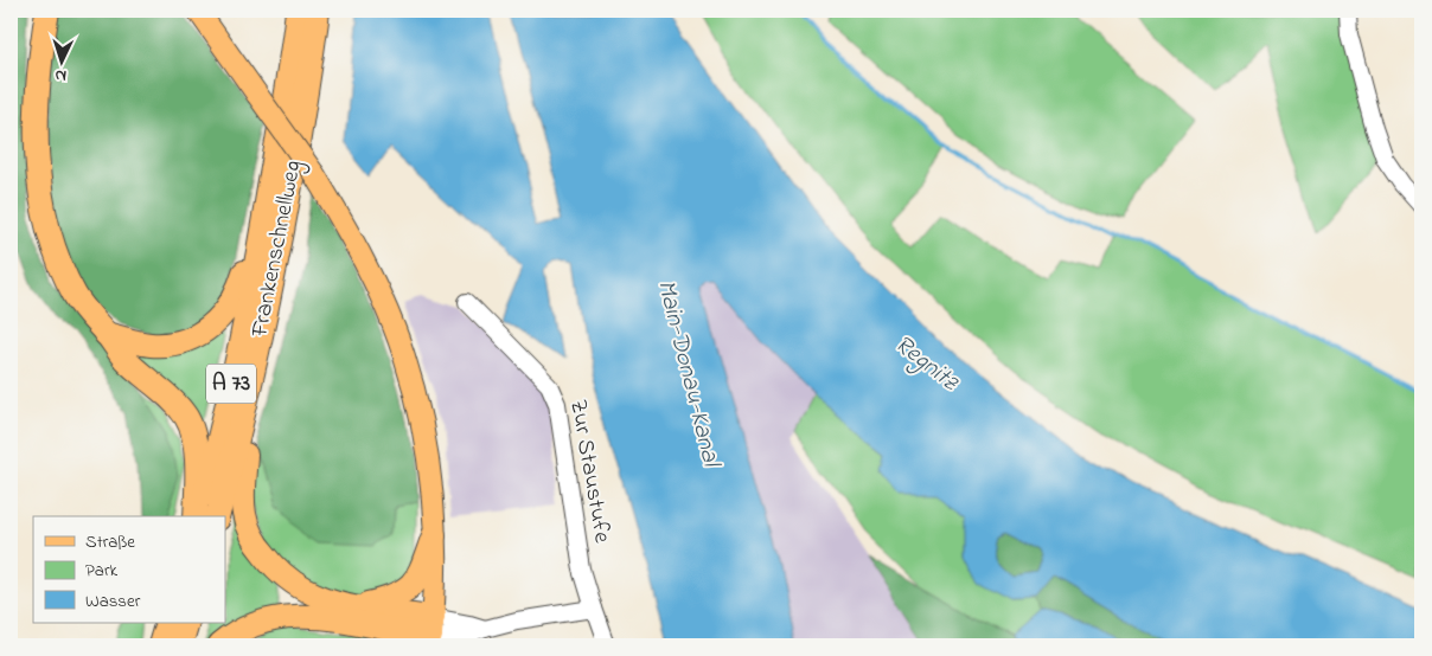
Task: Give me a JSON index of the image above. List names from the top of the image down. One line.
{"streets":{"highway":["Frankenschnellweg","A 73"],"street":["Zur Staustufe"]},"water":["Regnitz","Main-Donau-Kanal"],"legend":["Straße","Park","Wasser"],"north":"bottom"}
